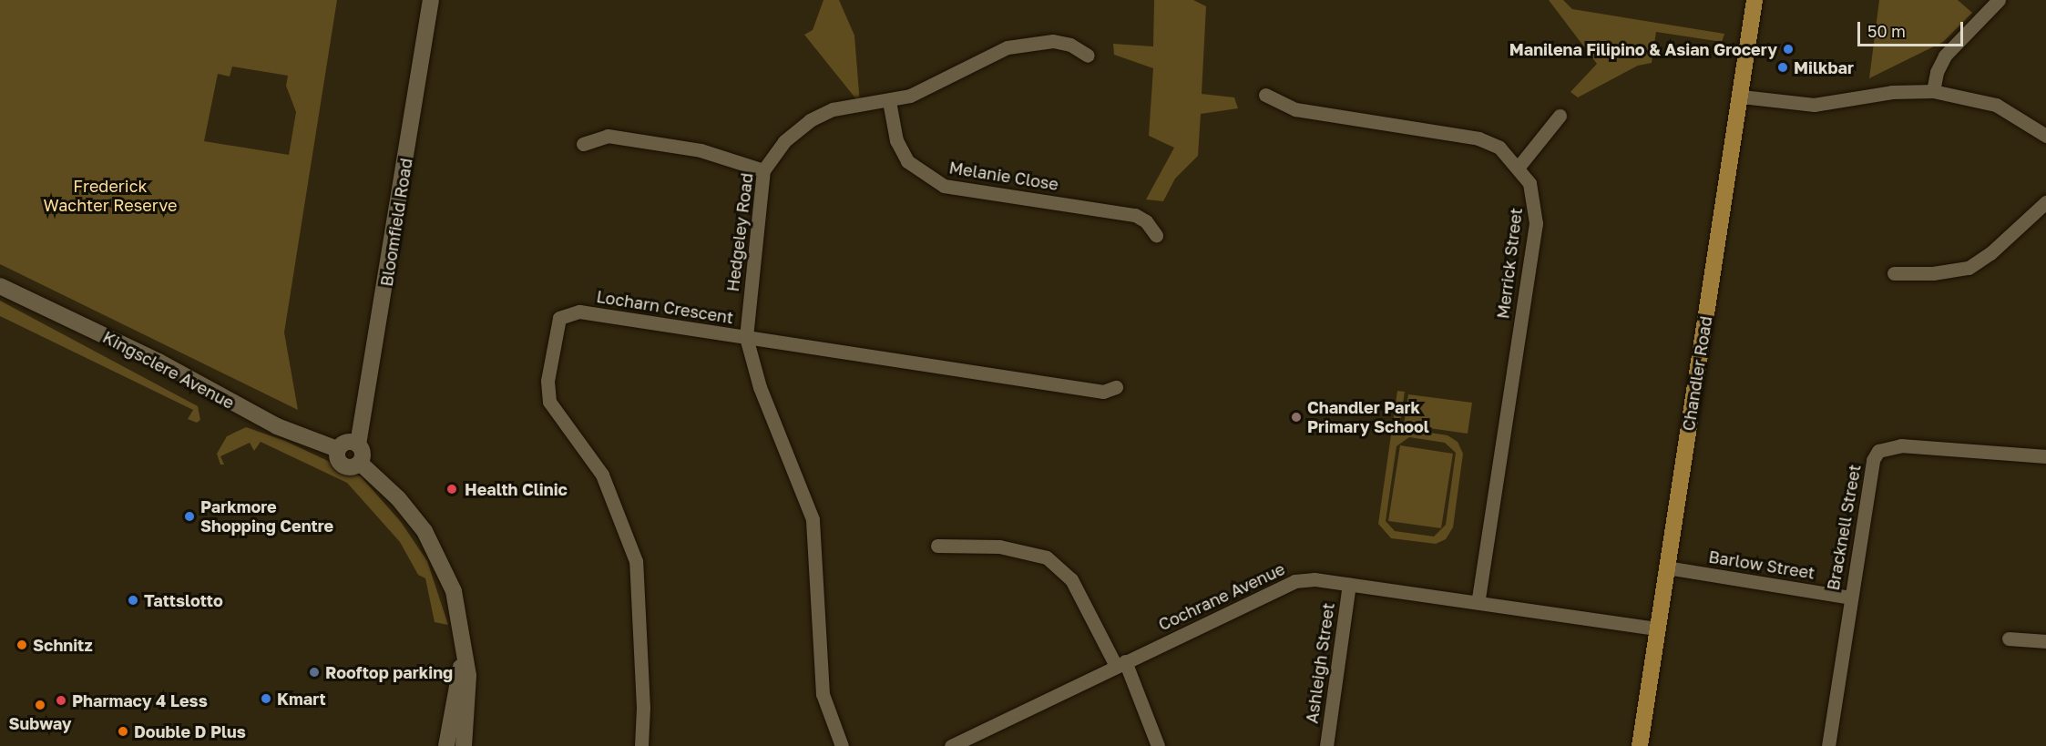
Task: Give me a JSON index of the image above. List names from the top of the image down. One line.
{"streets":{"main road":["Bloomfield Road","Kingsclere Avenue","Chandler Road"],"street":["Melanie Close","Hedgeley Road","Merrick Street","Locharn Crescent","Bracknell Street","Barlow Street","Cochrane Avenue","Ashleigh Street"]},"crossings":[["Melanie Close","Hedgeley Road"],["Bloomfield Road","Kingsclere Avenue"],["Hedgeley Road","Locharn Crescent"],["Merrick Street","Cochrane Avenue"],["Chandler Road","Barlow Street"],["Chandler Road","Cochrane Avenue"],["Bracknell Street","Barlow Street"],["Cochrane Avenue","Ashleigh Street"]],"parks":["Frederick Wachter Reserve"],"places":["Manilena Filipino & Asian Grocery","Milkbar","Chandler Park Primary School","Health Clinic","Parkmore Shopping Centre","Tattslotto","Schnitz","Rooftop parking","Kmart","Pharmacy 4 Less","Subway","Double D Plus"],"scale_bar":"50 m"}
